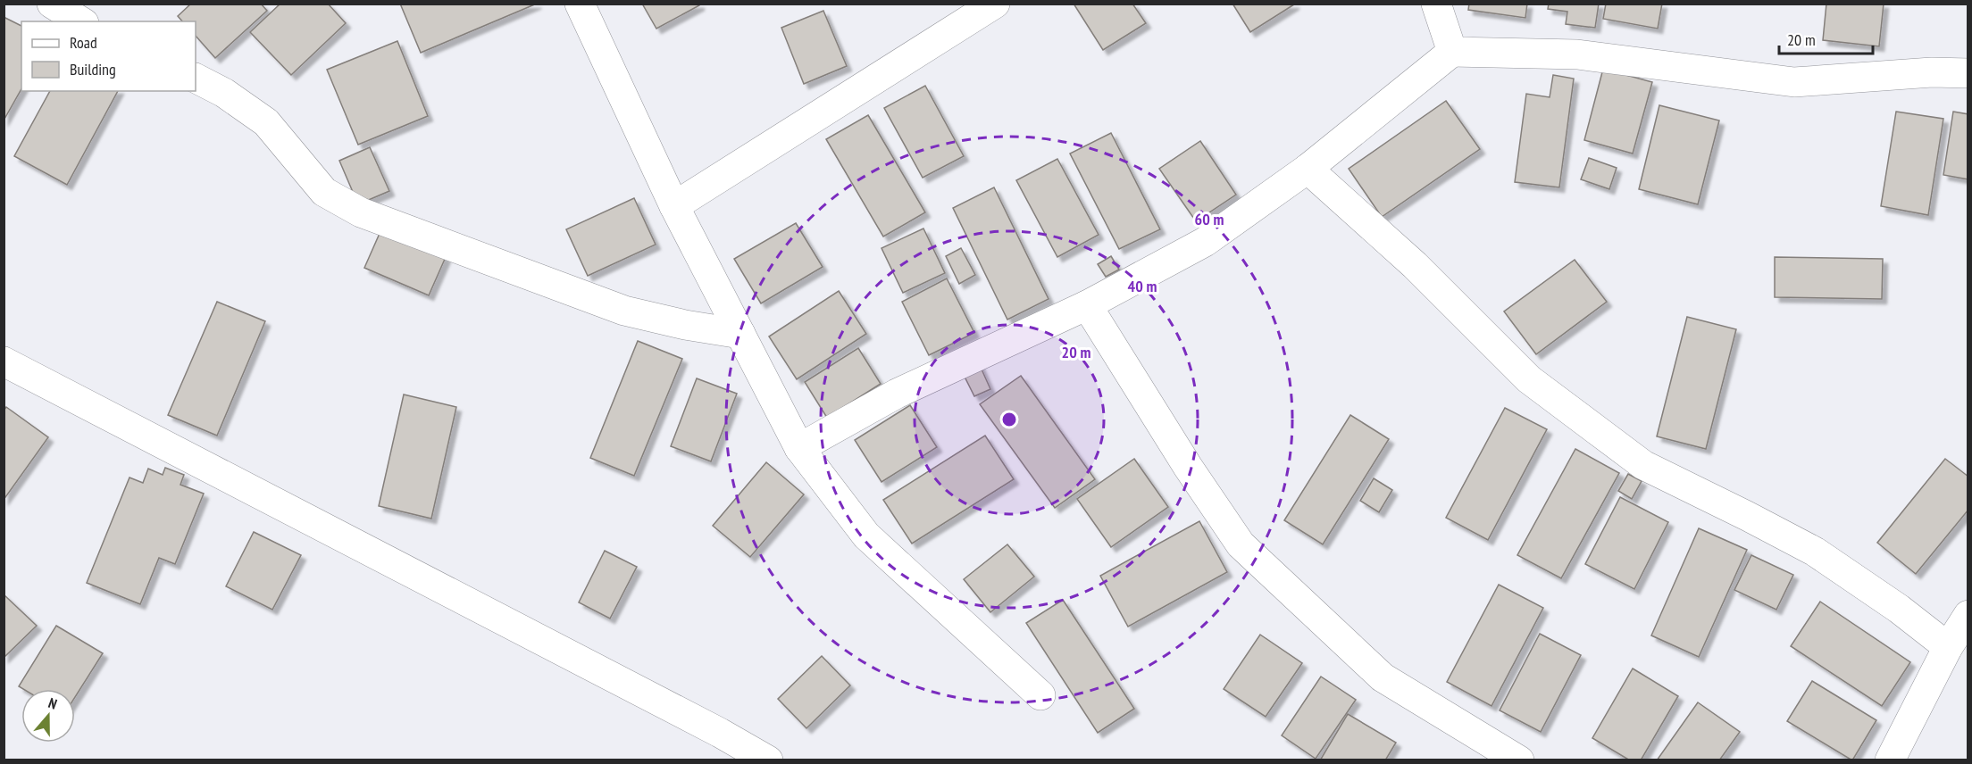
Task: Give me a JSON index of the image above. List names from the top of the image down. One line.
{"legend":["Road","Building"],"scale_bar":"20 m","north":"top","rings":["60 m","40 m","20 m"]}
